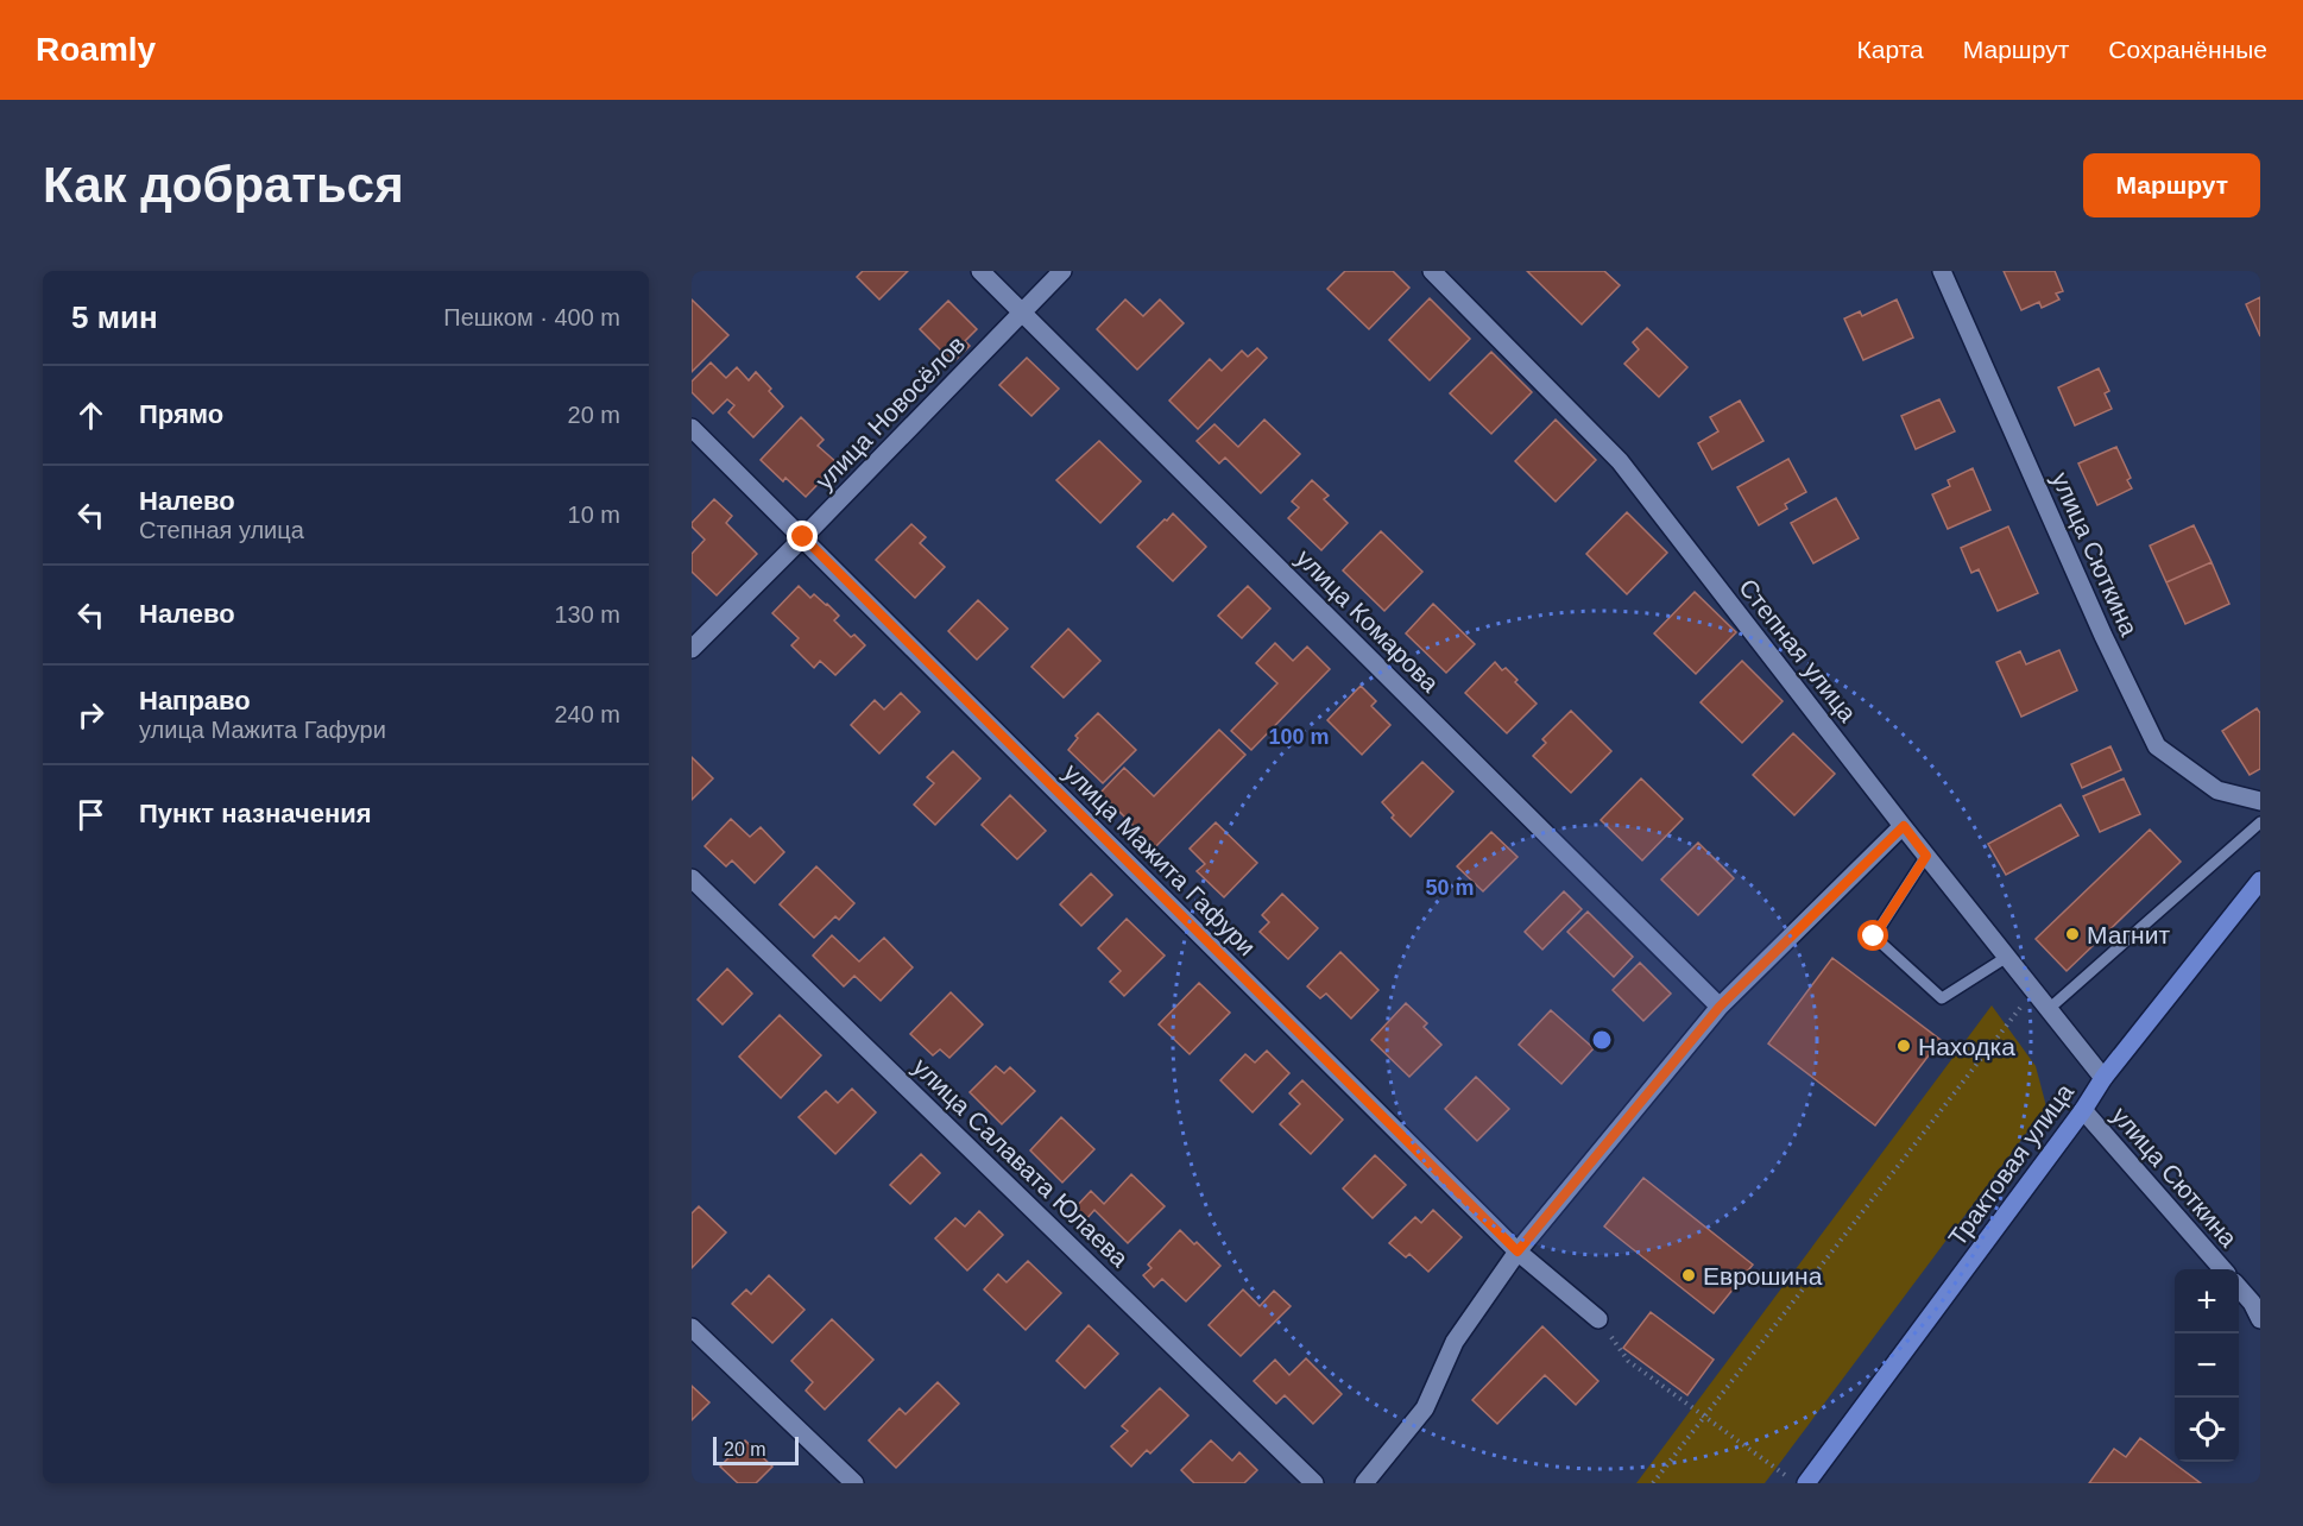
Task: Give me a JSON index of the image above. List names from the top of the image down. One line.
{"streets":{"main road":["Трактовая улица"],"street":["улица Новосёлов","улица Сюткина","улица Комарова","Степная улица","улица Мажита Гафури","улица Салавата Юлаева"]},"crossings":[["улица Новосёлов","улица Комарова"],["улица Новосёлов","улица Мажита Гафури"],["улица Сюткина","Трактовая улица"],["Степная улица","Трактовая улица"]],"places":["Магнит","Находка","Еврошина"],"scale_bar":"20 m","page":{"header":"Roamly","nav":["Карта","Маршрут","Сохранённые"],"buttons":"Маршрут","title":"Как добраться","heading":["5 мин","Пешком · 400 m"],"list":[["Прямо","20 m"],["Налево","Степная улица","10 m"],["Налево","130 m"],["Направо","улица Мажита Гафури","240 m"],"Пункт назначения"],"map_buttons":["+","−"],"scale":"20 m"},"rings":["100 m","50 m"]}
